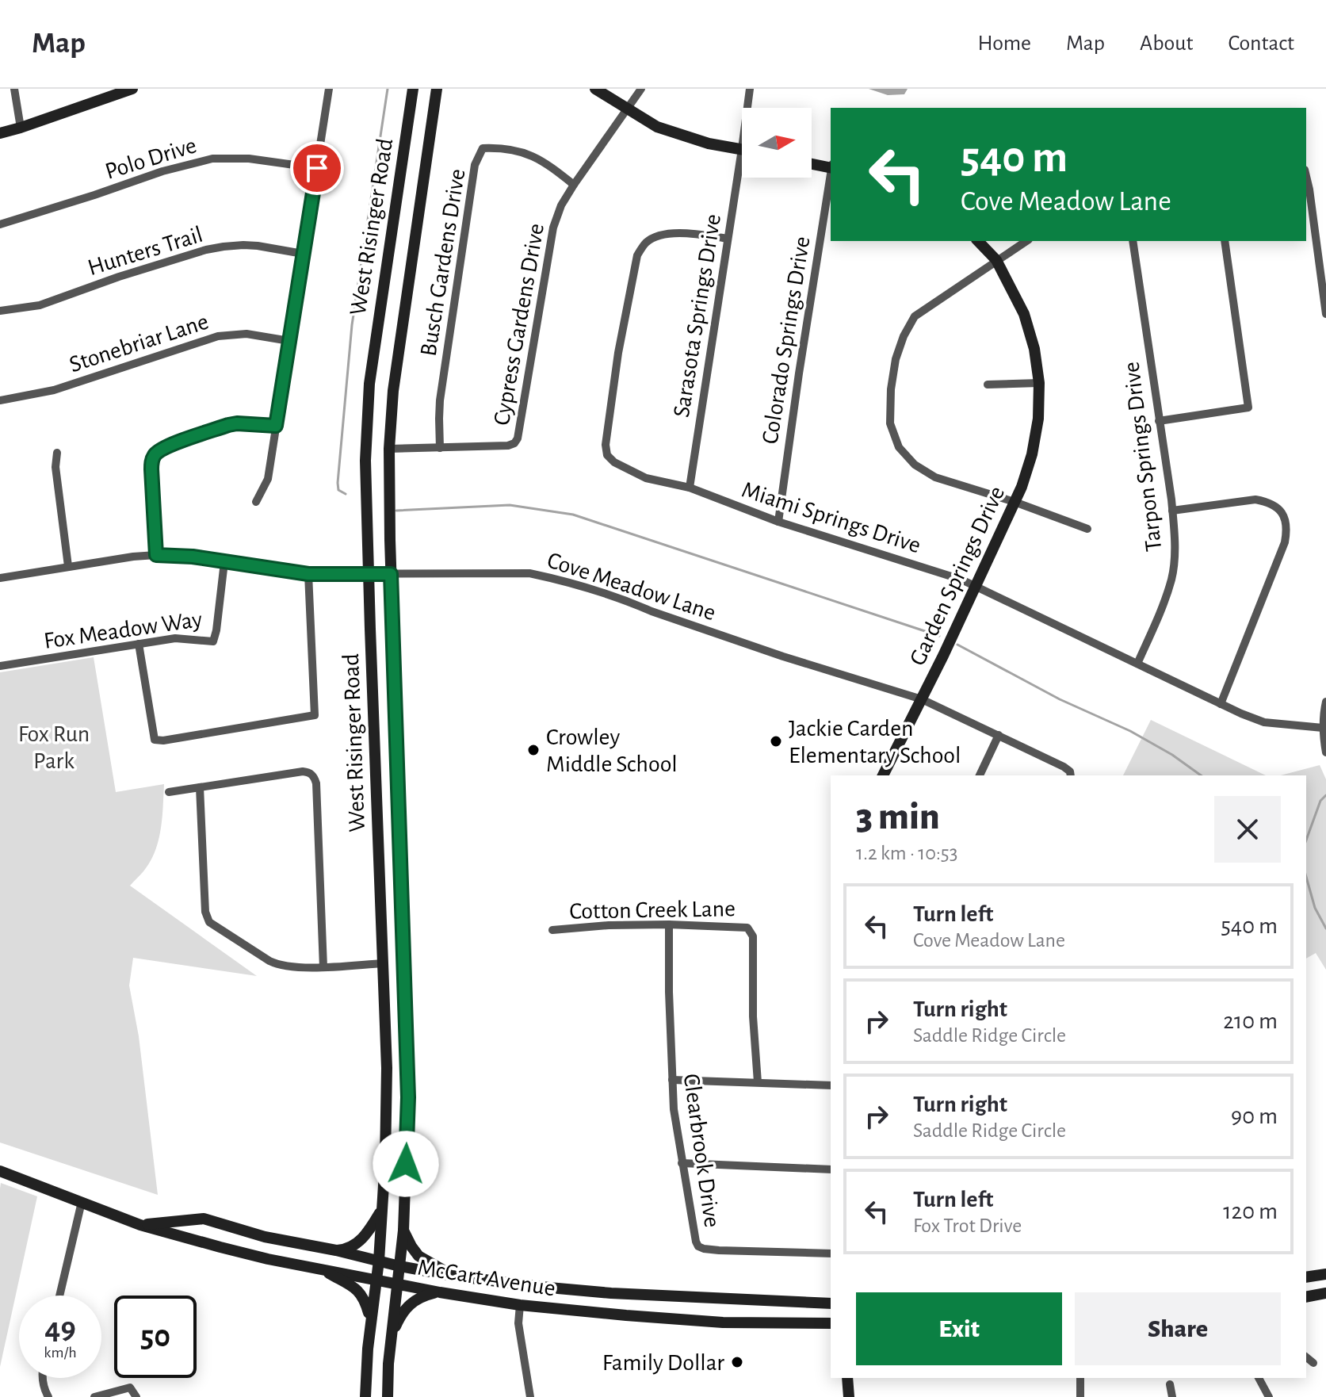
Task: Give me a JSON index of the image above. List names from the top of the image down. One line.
{"streets":{"main road":["West Risinger Road","Garden Springs Drive","McCart Avenue"],"street":["Polo Drive","Hunters Trail","Busch Gardens Drive","Sarasota Springs Drive","Cypress Gardens Drive","Colorado Springs Drive","Stonebriar Lane","Tarpon Springs Drive","Miami Springs Drive","Cove Meadow Lane","Fox Meadow Way","Cotton Creek Lane","Clearbrook Drive"]},"crossings":[["West Risinger Road","Cypress Gardens Drive"],["West Risinger Road","Cove Meadow Lane"],["West Risinger Road","McCart Avenue"],["Busch Gardens Drive","Cypress Gardens Drive"],["Sarasota Springs Drive","Miami Springs Drive"],["Colorado Springs Drive","Miami Springs Drive"],["Tarpon Springs Drive","Miami Springs Drive"],["Miami Springs Drive","Garden Springs Drive"],["Garden Springs Drive","Cove Meadow Lane"],["Cove Meadow Lane","Fox Meadow Way"],["Cotton Creek Lane","Clearbrook Drive"]],"parks":["Fox Run Park"],"places":["Jackie Carden Elementary School","Crowley Middle School","Family Dollar"],"north":"right","page":{"header":"Map","nav":["Home","Map","About","Contact"],"turn":["540 m","Cove Meadow Lane"],"heading":["3 min","1.2 km · 10:53"],"list":[{"name":"Turn left","note":"Cove Meadow Lane","value":"540 m"},{"name":"Turn right","note":"Saddle Ridge Circle","value":"210 m"},{"name":"Turn right","note":"Saddle Ridge Circle","value":"90 m"},{"name":"Turn left","note":"Fox Trot Drive","value":"120 m"}],"buttons":["Exit","Share"],"speed":"49 km/h","limit":"50"}}
